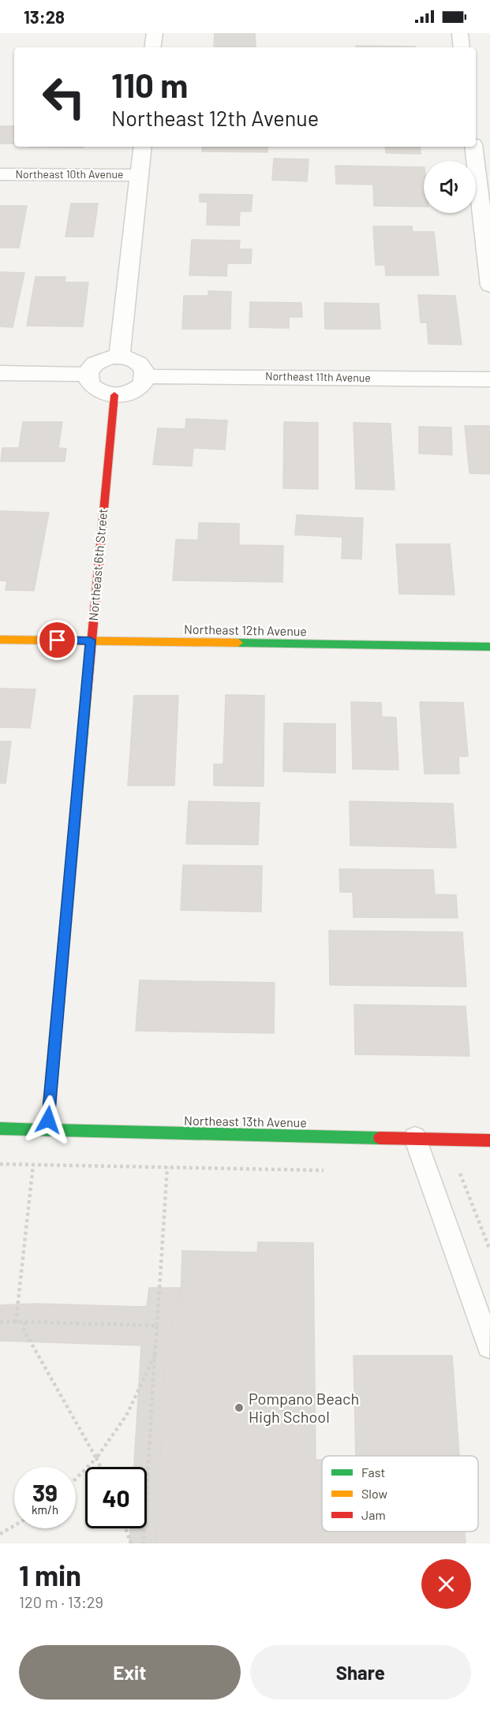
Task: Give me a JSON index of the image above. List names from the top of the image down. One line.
{"streets":{"street":["Northeast 10th Avenue","Northeast 11th Avenue","Northeast 6th Street","Northeast 12th Avenue","Northeast 13th Avenue"]},"crossings":[["Northeast 11th Avenue","Northeast 6th Street"],["Northeast 6th Street","Northeast 12th Avenue"],["Northeast 6th Street","Northeast 13th Avenue"]],"places":["Pompano Beach High School"],"legend":["Fast","Slow","Jam"],"page":{"status":"13:28","turn":["110 m","Northeast 12th Avenue"],"speed":"39 km/h","limit":"40","heading":["1 min","120 m · 13:29"],"buttons":["Exit","Share"]}}
